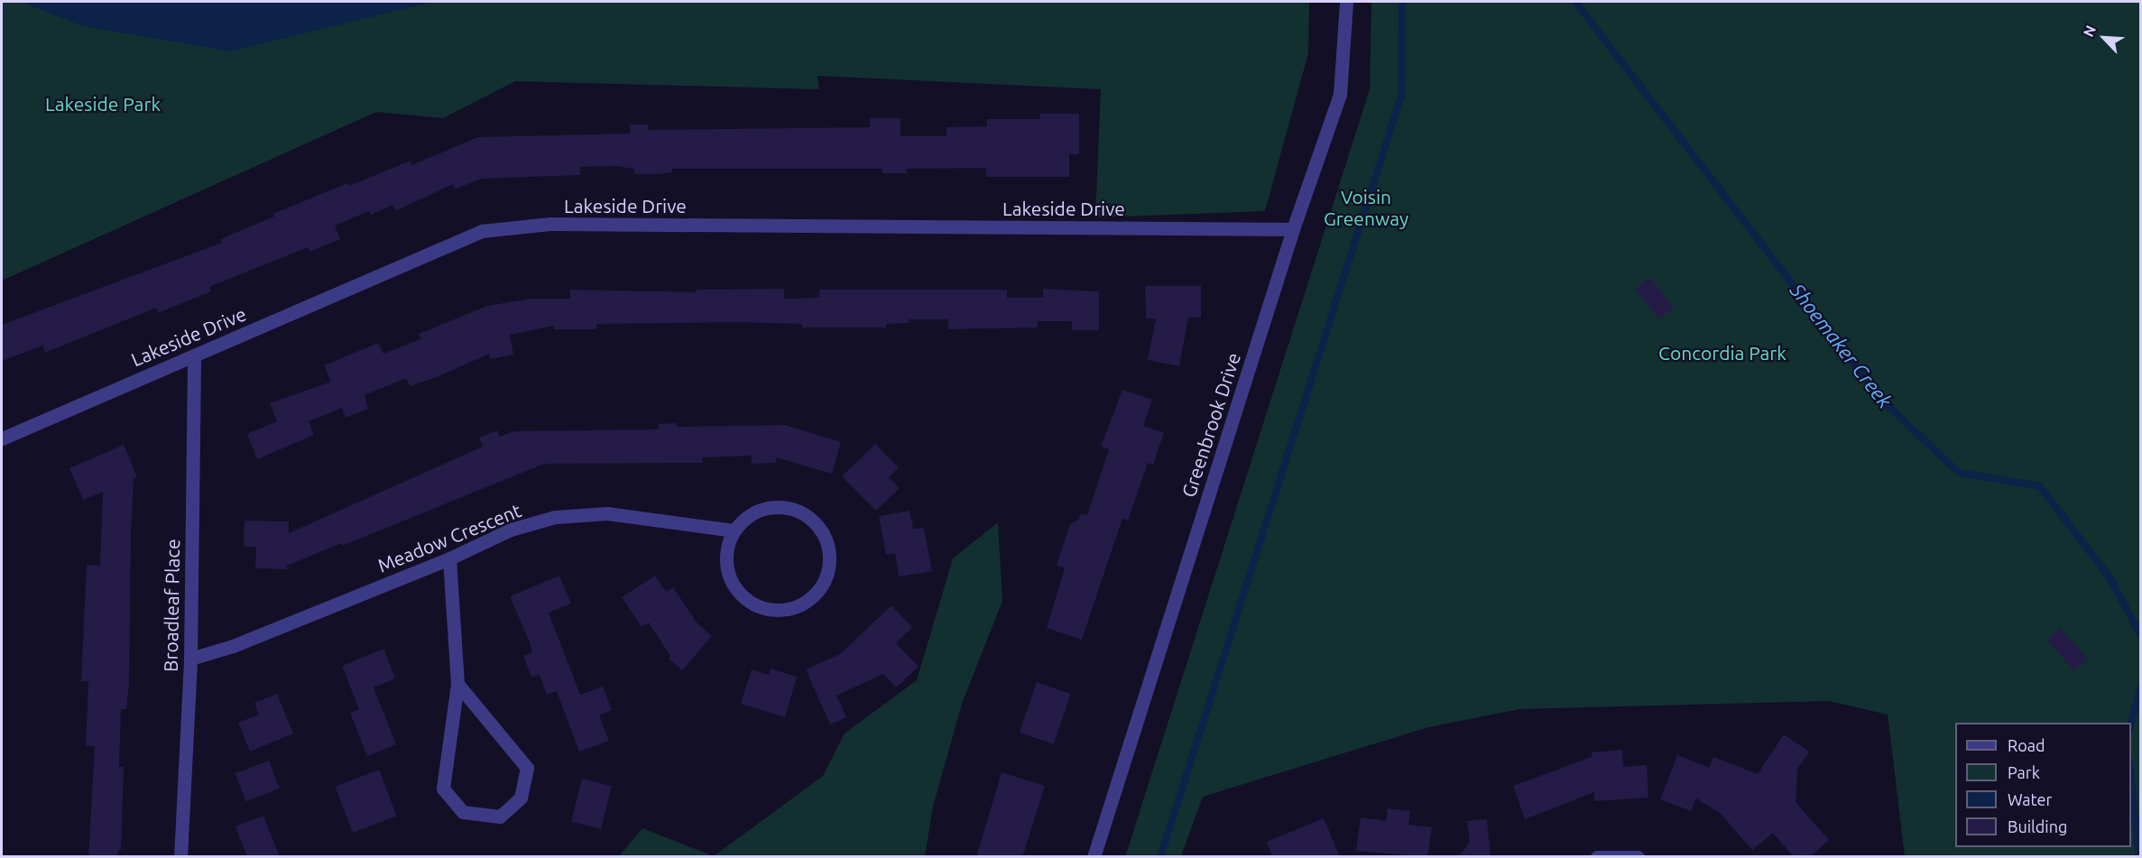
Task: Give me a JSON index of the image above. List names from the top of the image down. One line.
{"streets":{"street":["Lakeside Drive","Greenbrook Drive","Meadow Crescent","Broadleaf Place"]},"crossings":[["Lakeside Drive","Greenbrook Drive"],["Lakeside Drive","Broadleaf Place"],["Meadow Crescent","Broadleaf Place"]],"water":["Shoemaker Creek"],"parks":["Lakeside Park","Voisin Greenway","Concordia Park"],"legend":["Road","Park","Water","Building"],"north":"top left"}
